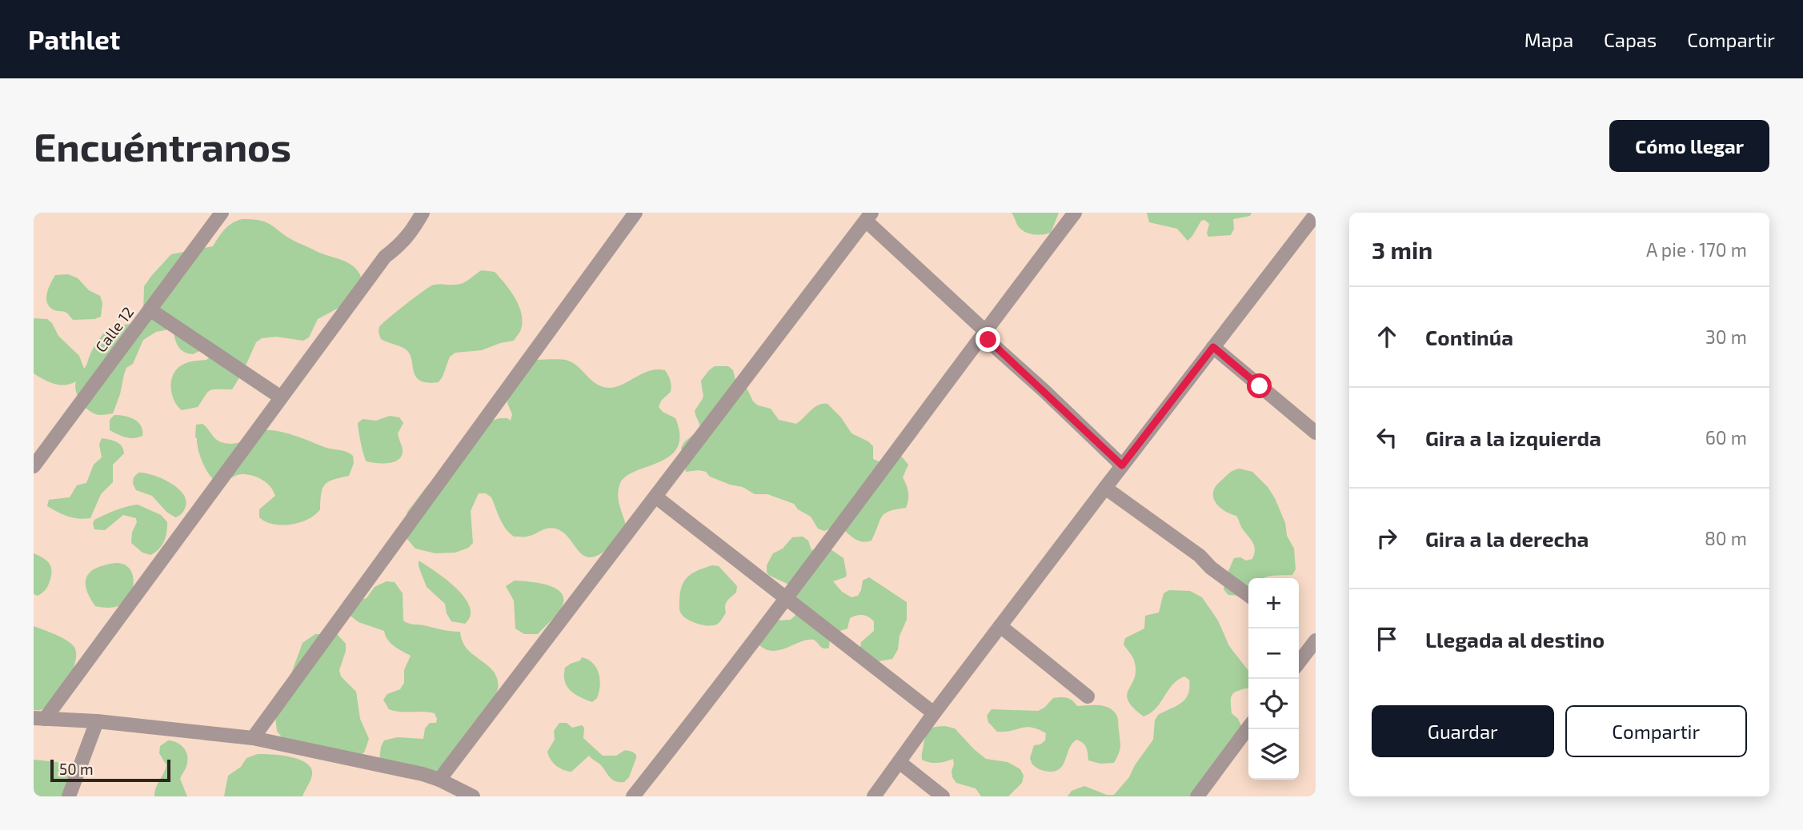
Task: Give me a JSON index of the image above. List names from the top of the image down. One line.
{"streets":{"street":["Calle 12"]},"scale_bar":"50 m","page":{"header":"Pathlet","nav":["Mapa","Capas","Compartir"],"buttons":["Cómo llegar",["Guardar","Compartir"]],"title":"Encuéntranos","heading":["3 min","A pie · 170 m"],"list":[["Continúa","30 m"],["Gira a la izquierda","60 m"],["Gira a la derecha","80 m"],"Llegada al destino"],"map_buttons":["+","−"],"scale":"50 m"}}
